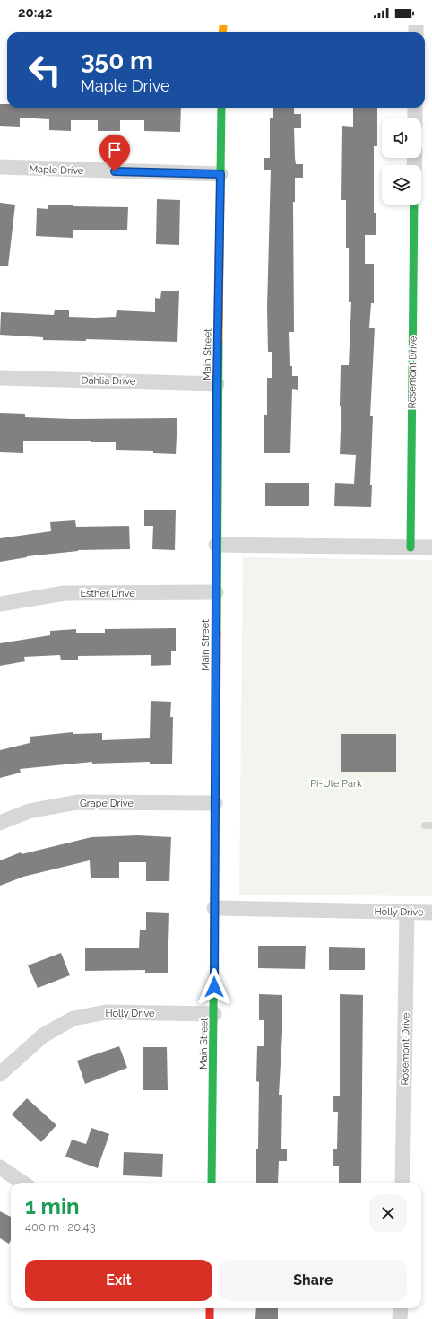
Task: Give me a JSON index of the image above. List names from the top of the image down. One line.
{"streets":{"main road":["Main Street","Rosemont Drive"],"street":["Maple Drive","Dahlia Drive","Esther Drive","Grape Drive","Holly Drive"]},"crossings":[["Maple Drive","Main Street"],["Main Street","Dahlia Drive"],["Main Street","Esther Drive"],["Main Street","Grape Drive"],["Main Street","Holly Drive"],["Rosemont Drive","Holly Drive"]],"parks":["Pi-Ute Park"],"page":{"status":"20:42","turn":["350 m","Maple Drive"],"heading":["1 min","400 m · 20:43"],"buttons":["Exit","Share"]}}
